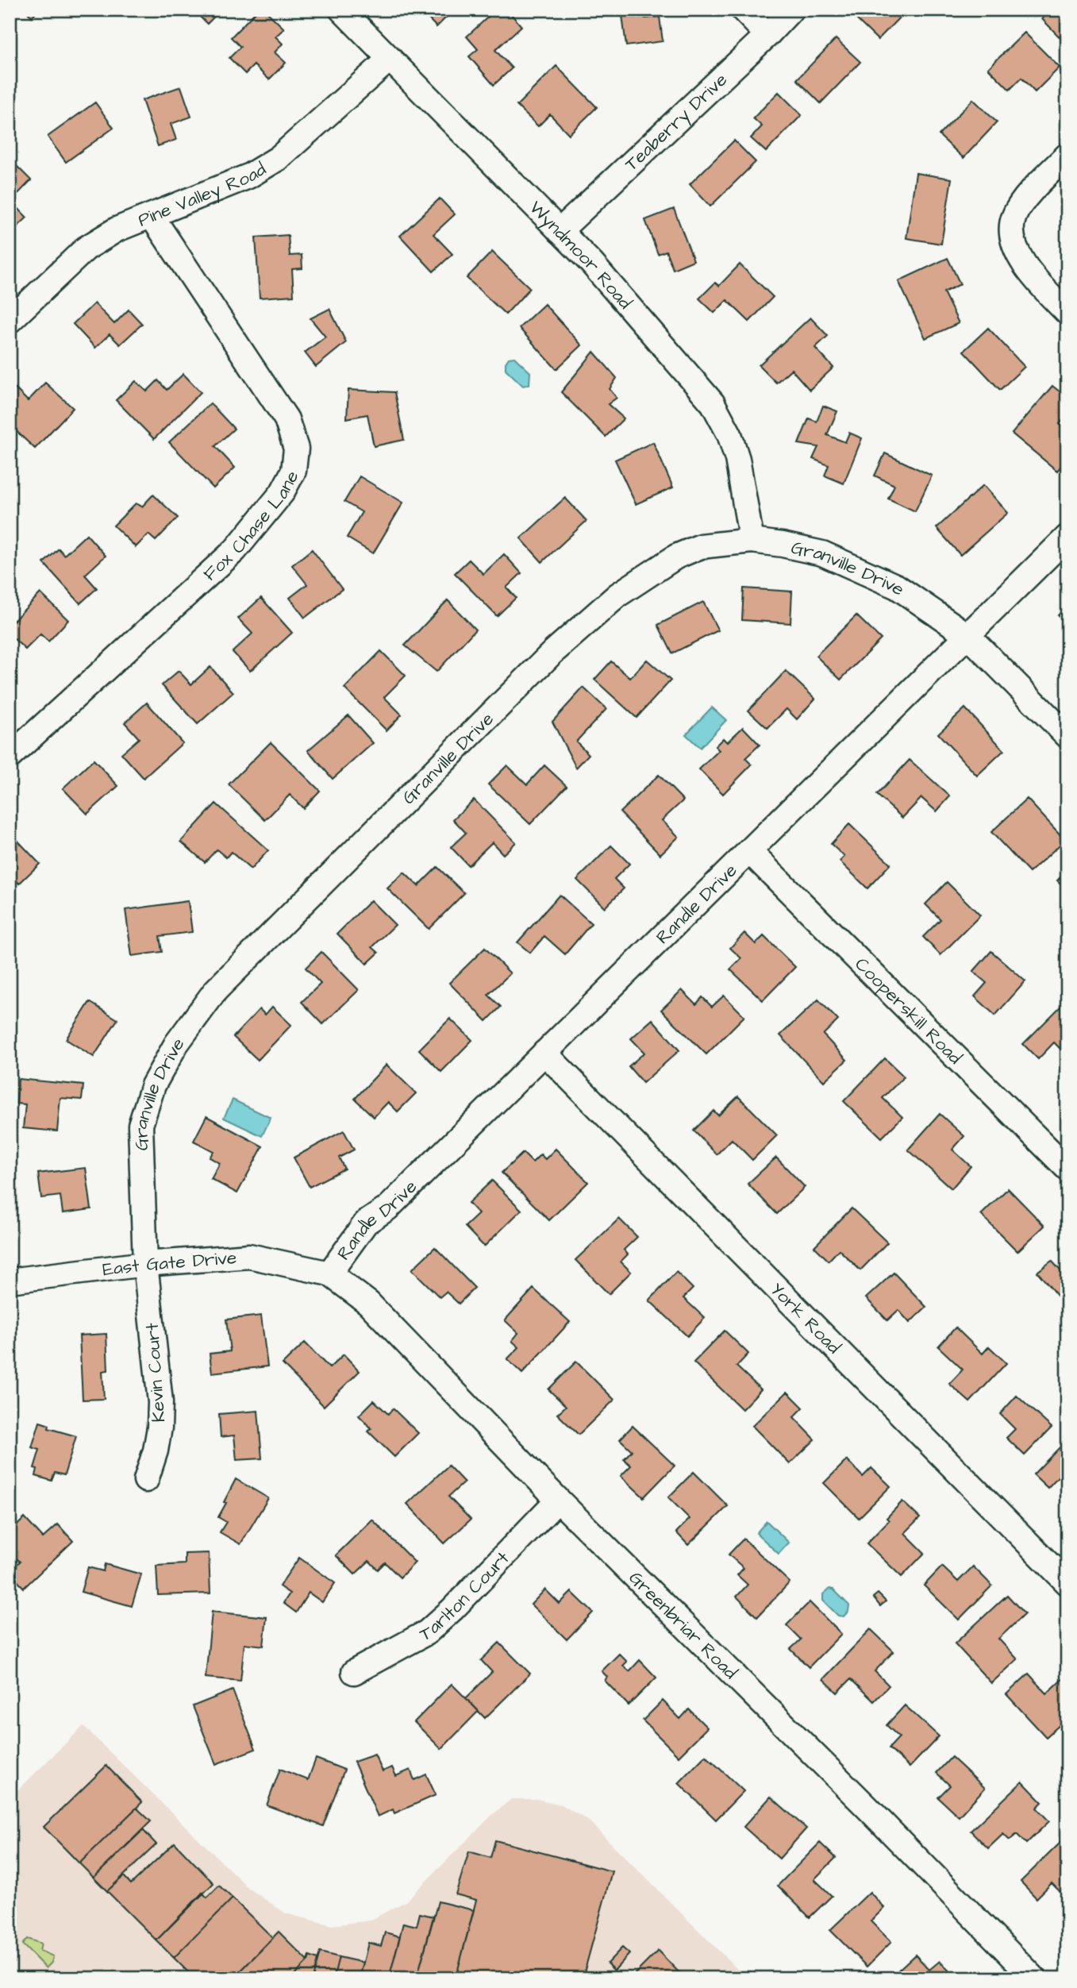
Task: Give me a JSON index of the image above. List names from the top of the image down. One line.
{"streets":{"street":["Teaberry Drive","Pine Valley Road","Wyndmoor Road","Fox Chase Lane","Granville Drive","Randle Drive","Cooperskill Road","East Gate Drive","York Road","Kevin Court","Tarlton Court","Greenbriar Road"]},"crossings":[["Teaberry Drive","Wyndmoor Road"],["Pine Valley Road","Wyndmoor Road"],["Pine Valley Road","Fox Chase Lane"],["Wyndmoor Road","Granville Drive"],["Granville Drive","Randle Drive"],["Granville Drive","East Gate Drive"],["Granville Drive","Kevin Court"],["Randle Drive","Cooperskill Road"],["Randle Drive","East Gate Drive"],["Randle Drive","York Road"],["Randle Drive","Greenbriar Road"],["East Gate Drive","Kevin Court"],["East Gate Drive","Greenbriar Road"],["Tarlton Court","Greenbriar Road"]]}
